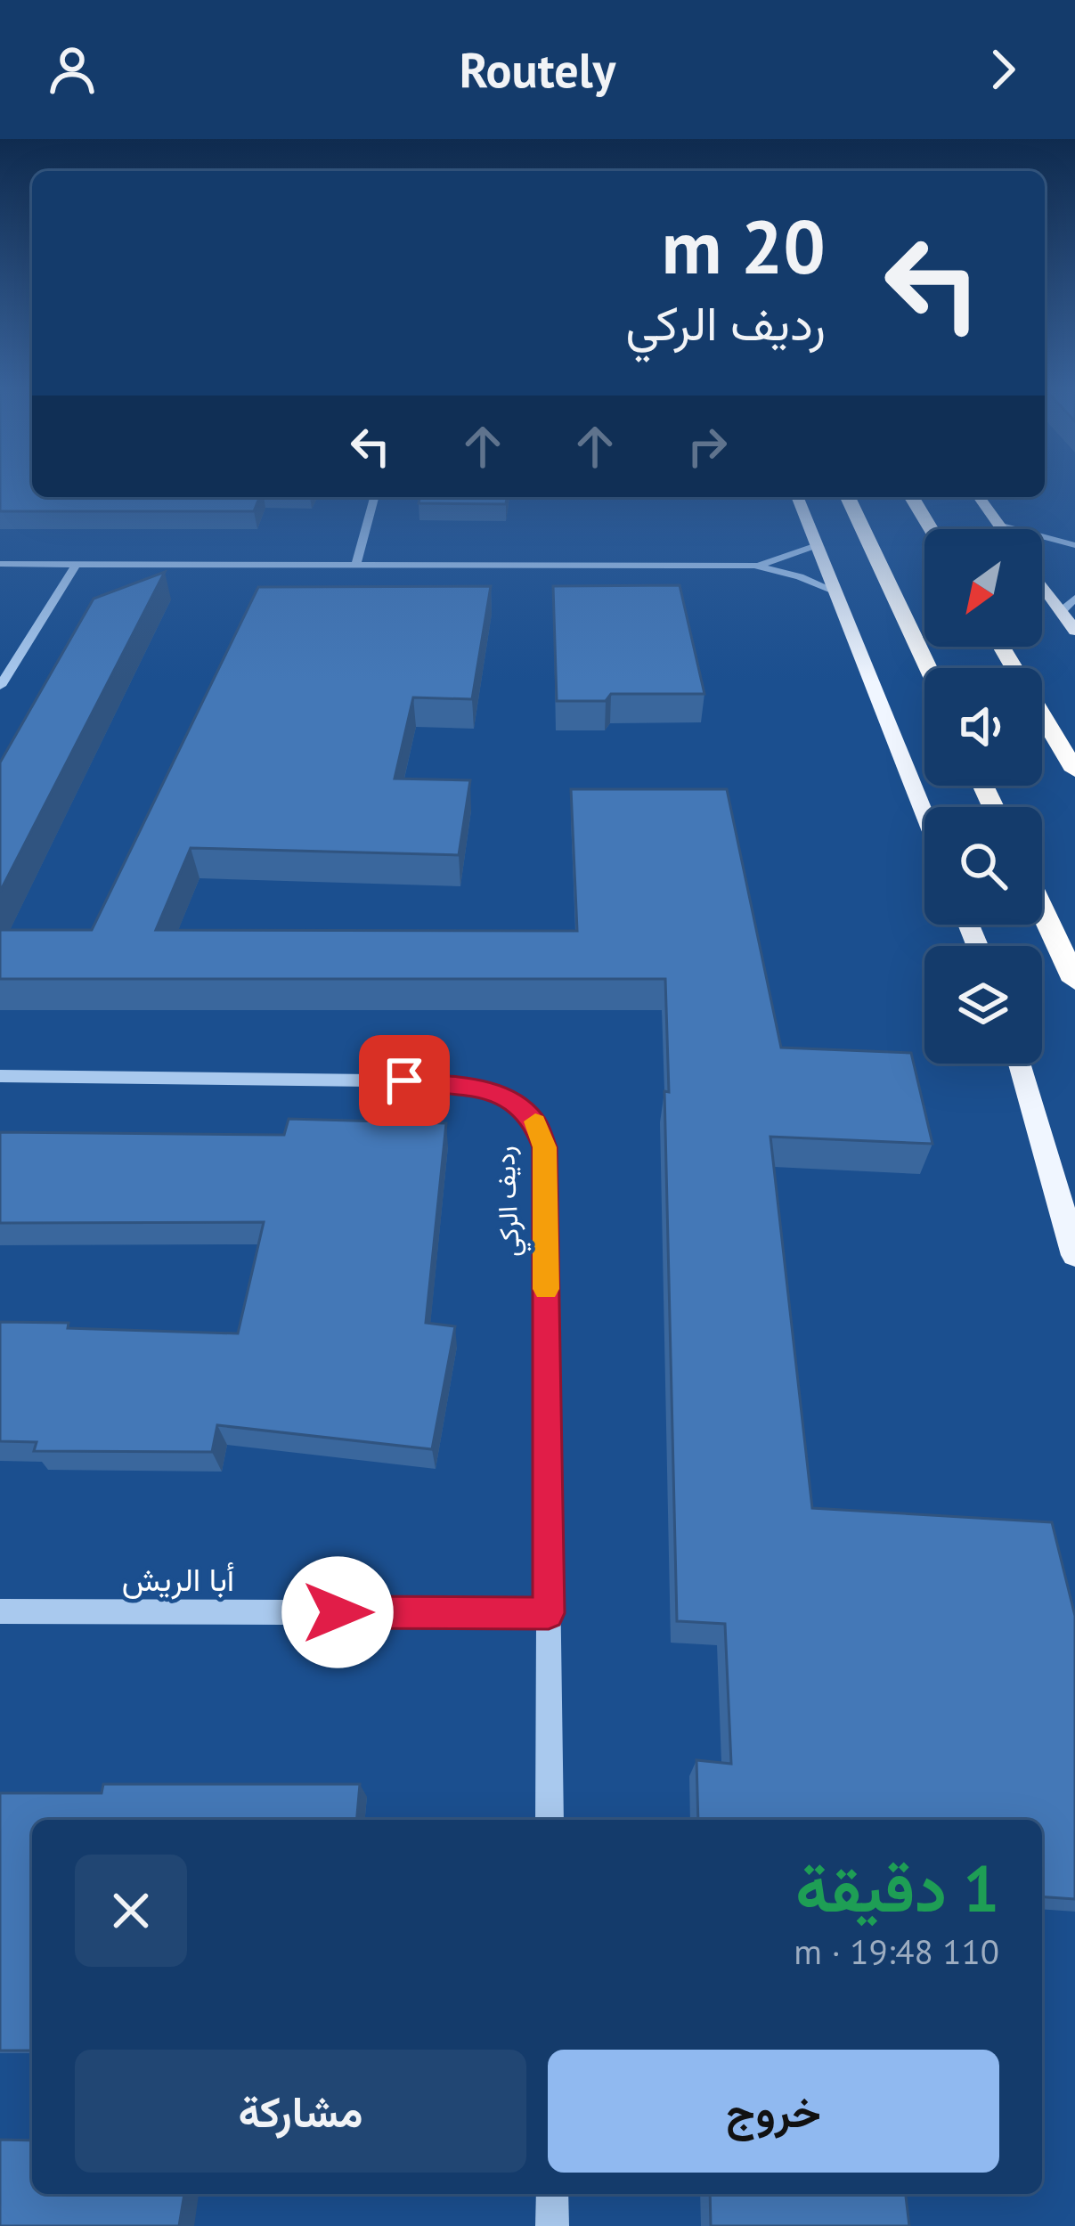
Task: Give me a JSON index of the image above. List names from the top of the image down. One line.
{"streets":{"street":["رديف الركي","أبا الريش"]},"crossings":[["رديف الركي","أبا الريش"]],"north":"bottom left","page":{"header":"Routely","turn":["20 m","رديف الركي"],"heading":["1 دقيقة","110 m · 19:48"],"buttons":["خروج","مشاركة"]}}
